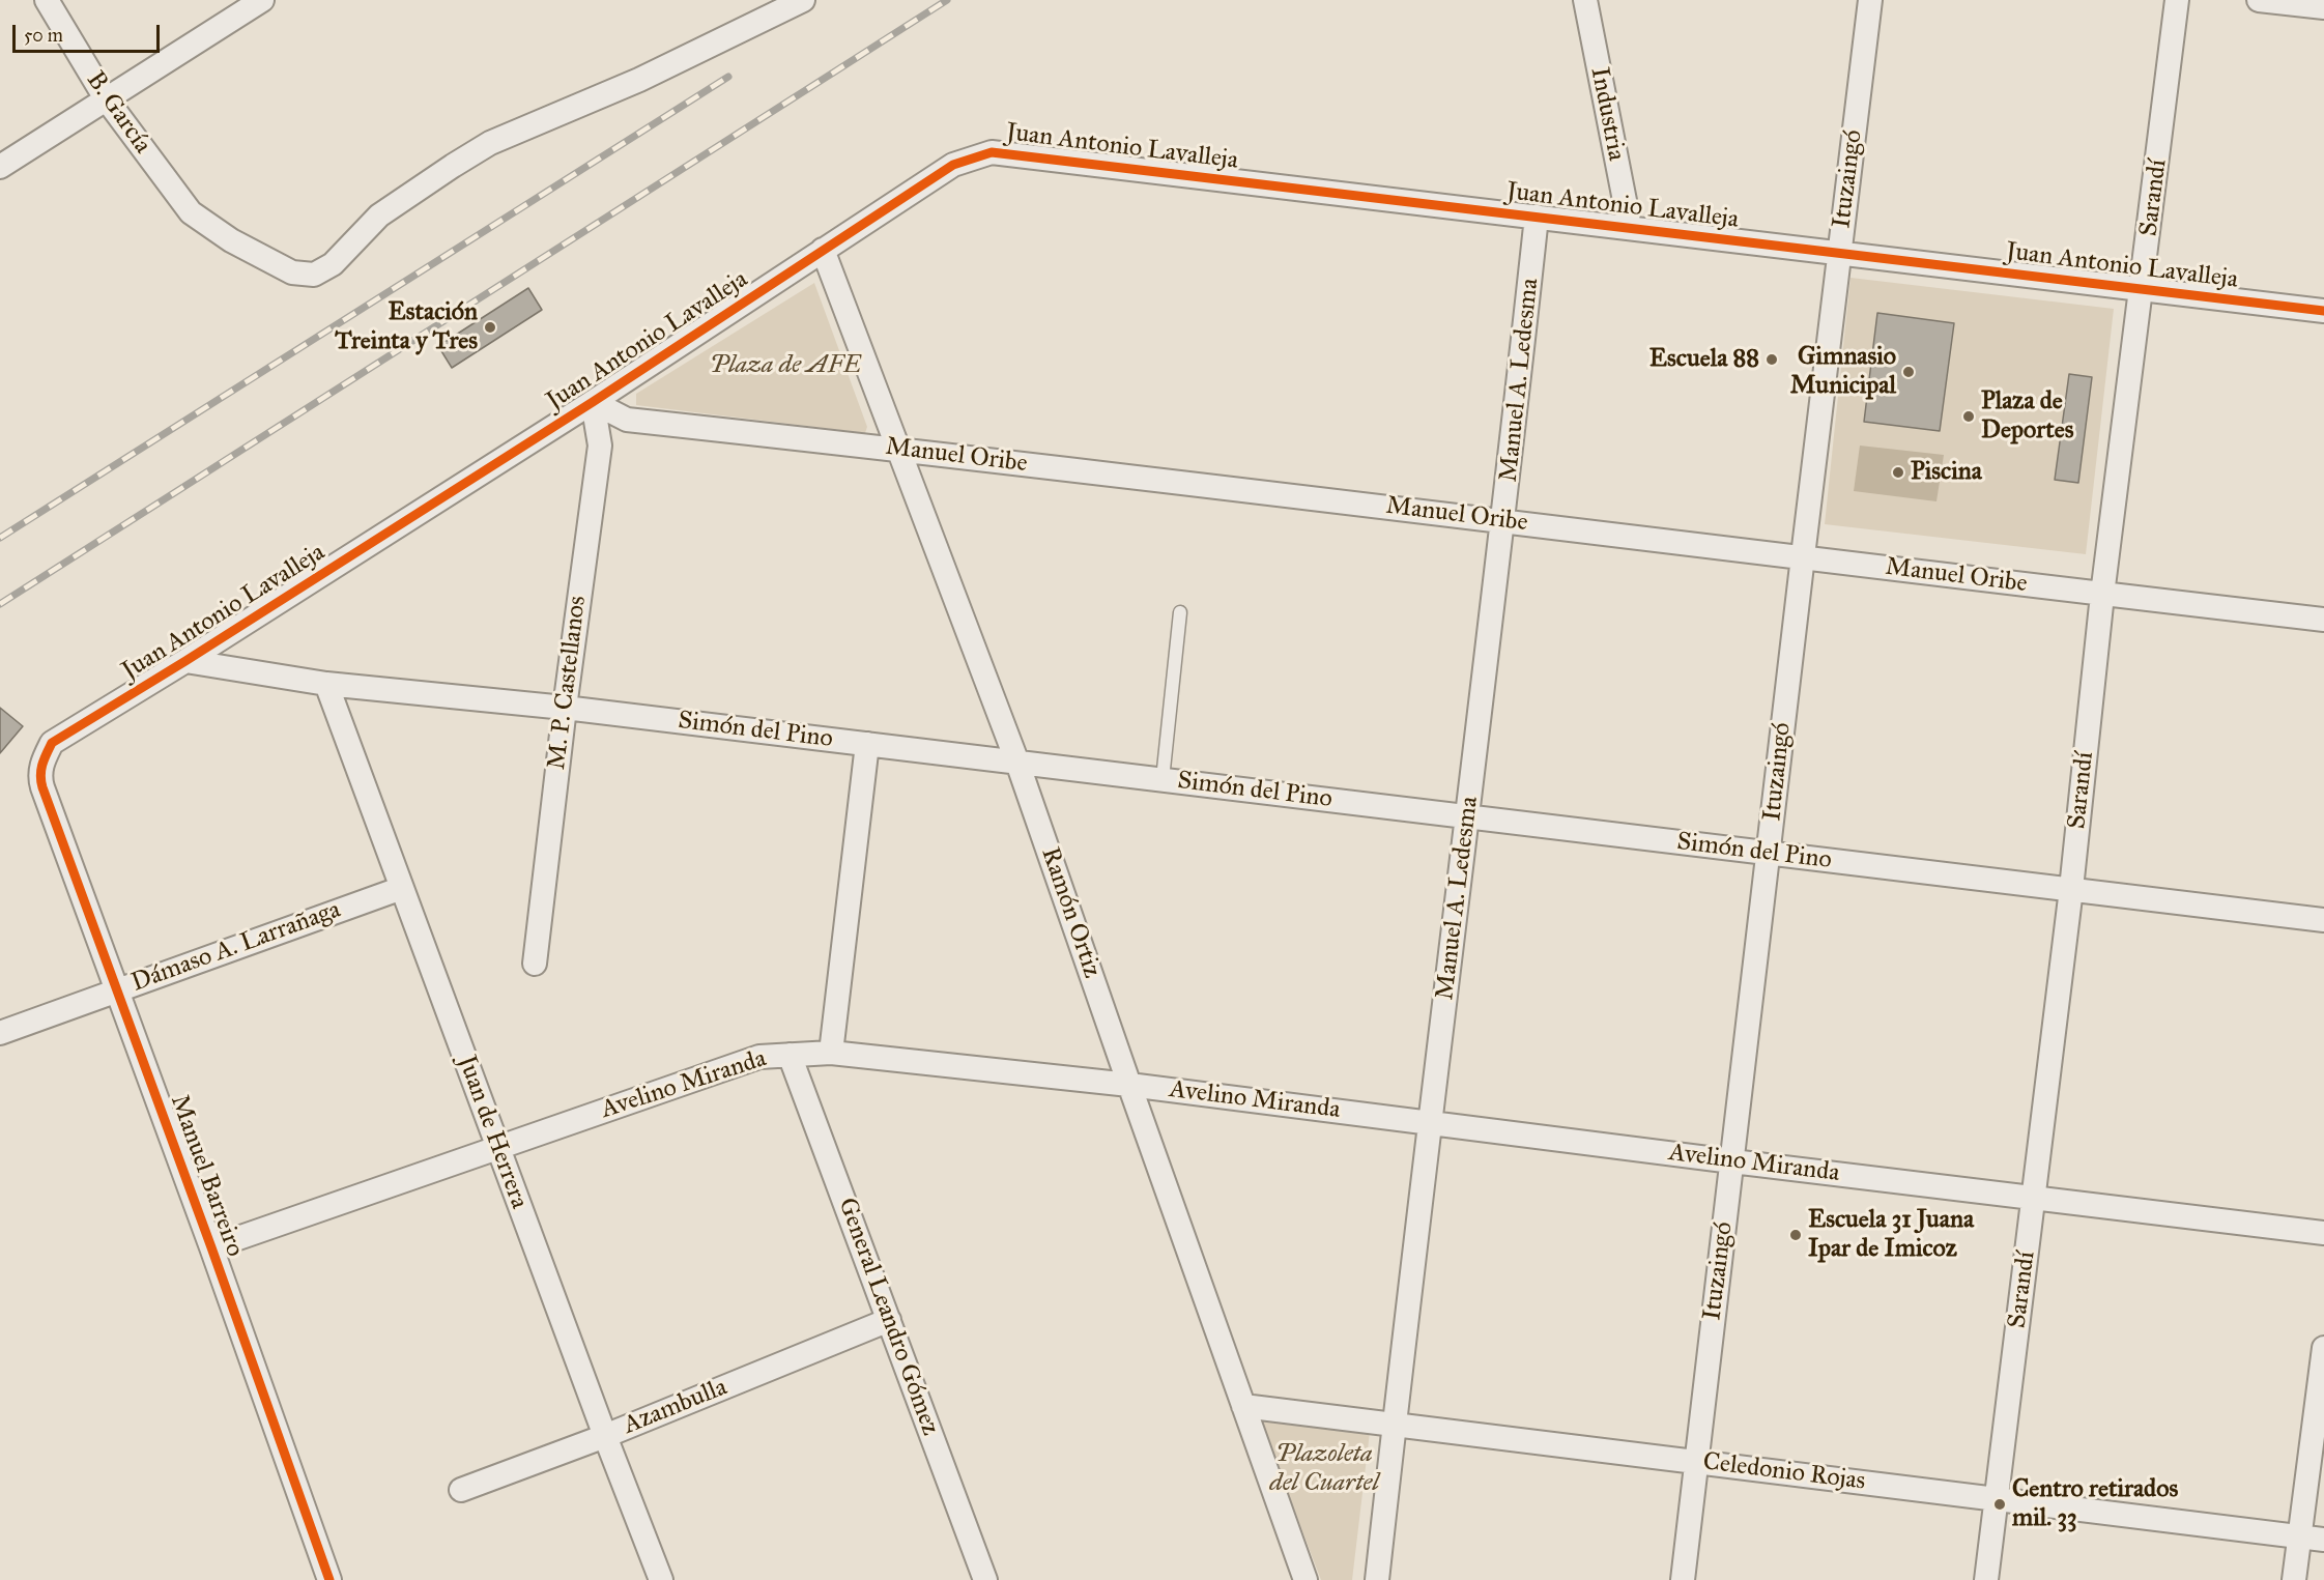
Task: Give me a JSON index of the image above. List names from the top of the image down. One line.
{"streets":{"street":["B. García","Industria","Juan Antonio Lavalleja","Ituzaingó","Sarandí","Manuel A. Ledesma","Manuel Oribe","M. P. Castellanos","Simón del Pino","Ramón Ortiz","Dámaso A. Larrañaga","Avelino Miranda","Juan de Herrera","Manuel Barreiro","General Leandro Gómez","Azambulla","Celedonio Rojas"]},"crossings":[["Industria","Juan Antonio Lavalleja"],["Juan Antonio Lavalleja","Ituzaingó"],["Juan Antonio Lavalleja","Sarandí"],["Juan Antonio Lavalleja","Manuel A. Ledesma"],["Juan Antonio Lavalleja","Manuel Oribe"],["Juan Antonio Lavalleja","M. P. Castellanos"],["Juan Antonio Lavalleja","Simón del Pino"],["Juan Antonio Lavalleja","Ramón Ortiz"],["Juan Antonio Lavalleja","Manuel Barreiro"],["Ituzaingó","Manuel Oribe"],["Ituzaingó","Simón del Pino"],["Ituzaingó","Avelino Miranda"],["Ituzaingó","Celedonio Rojas"],["Sarandí","Manuel Oribe"],["Sarandí","Simón del Pino"],["Sarandí","Avelino Miranda"],["Sarandí","Celedonio Rojas"],["Manuel A. Ledesma","Manuel Oribe"],["Manuel A. Ledesma","Simón del Pino"],["Manuel A. Ledesma","Avelino Miranda"],["Manuel A. Ledesma","Celedonio Rojas"],["Manuel Oribe","M. P. Castellanos"],["Manuel Oribe","Ramón Ortiz"],["M. P. Castellanos","Simón del Pino"],["Simón del Pino","Ramón Ortiz"],["Simón del Pino","Juan de Herrera"],["Ramón Ortiz","Avelino Miranda"],["Ramón Ortiz","Celedonio Rojas"],["Dámaso A. Larrañaga","Juan de Herrera"],["Dámaso A. Larrañaga","Manuel Barreiro"],["Avelino Miranda","Juan de Herrera"],["Avelino Miranda","Manuel Barreiro"],["Avelino Miranda","General Leandro Gómez"],["Juan de Herrera","Azambulla"],["General Leandro Gómez","Azambulla"]],"parks":["Plaza de AFE","Plazoleta del Cuartel"],"places":["Estación Treinta y Tres","Escuela 88","Gimnasio Municipal","Plaza de Deportes","Piscina","Escuela 31 Juana Ipar de Imicoz","Centro retirados mil. 33"],"scale_bar":"50 m"}
